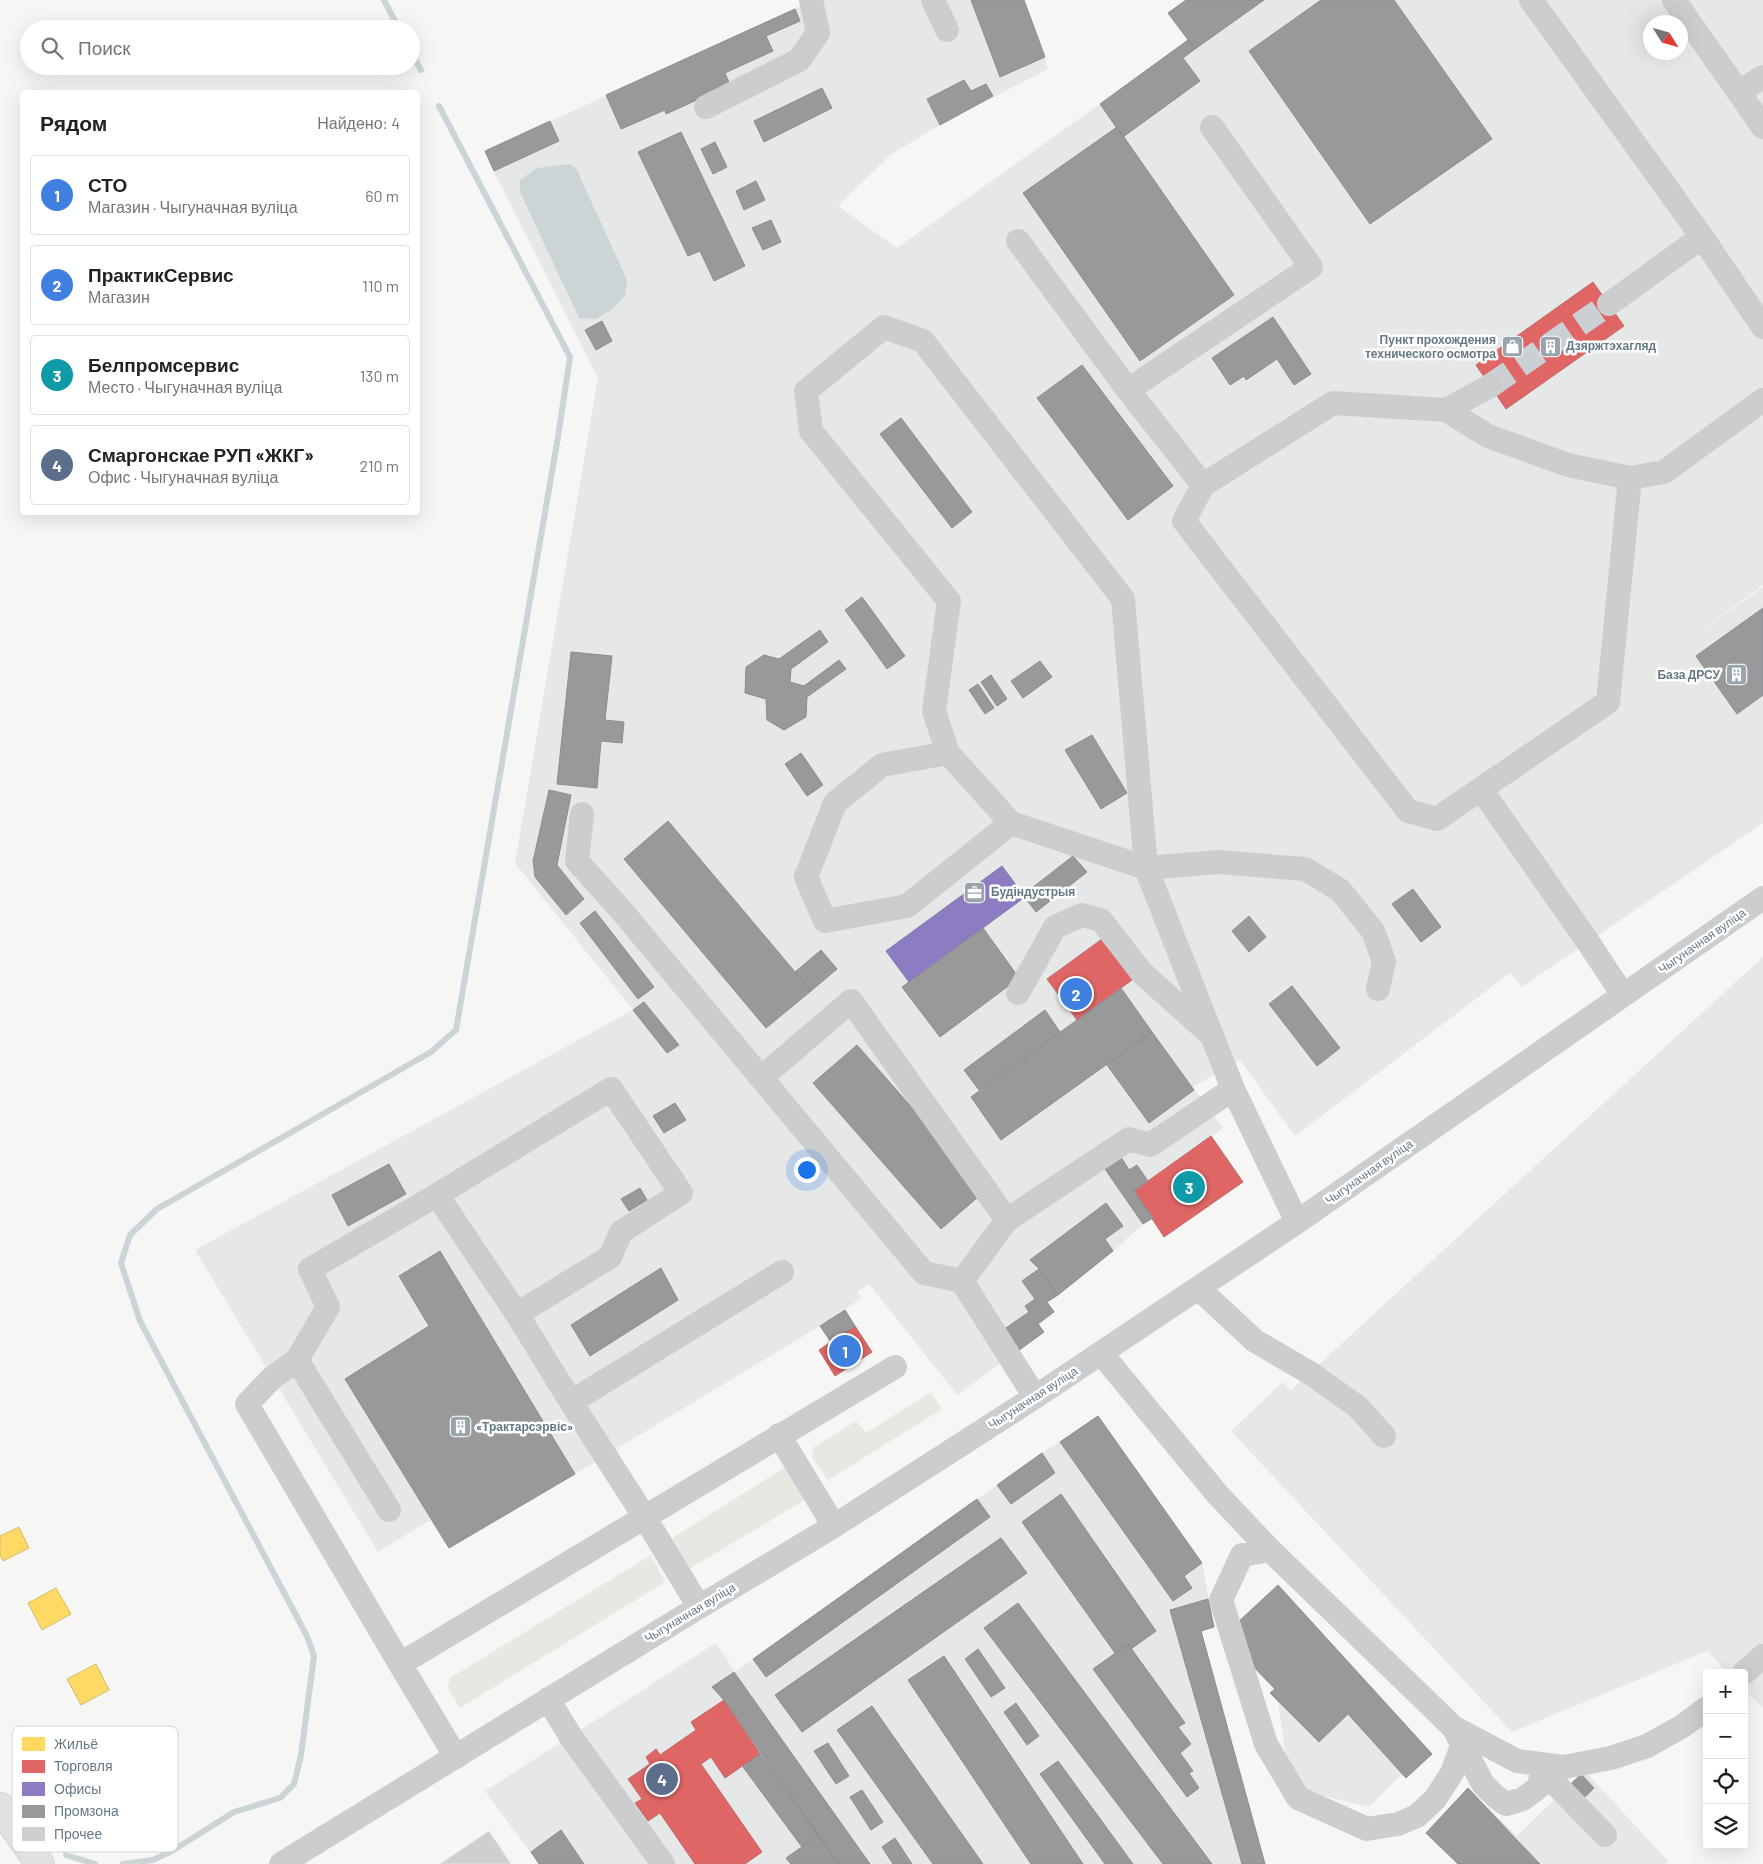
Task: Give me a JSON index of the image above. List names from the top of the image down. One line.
{"streets":{"street":["Чыгуначная вуліца"]},"places":{"building":["Дзяржтэхагляд","База ДРСУ","«Трактарсэрвіс»"],"shop":["Пункт прохождения технического осмотра"],"office":["Будіндустрыя"]},"legend":["Жильё","Торговля","Офисы","Промзона","Прочее"],"north":"bottom right","page":{"search":"Поиск","heading":["Рядом","Найдено: 4"],"list":[{"mark":"1","name":"СТО","note":"Магазин · Чыгуначная вуліца","value":"60 m"},{"mark":"2","name":"ПрактикСервис","note":"Магазин","value":"110 m"},{"mark":"3","name":"Белпромсервис","note":"Место · Чыгуначная вуліца","value":"130 m"},{"mark":"4","name":"Смаргонскае РУП «ЖКГ»","note":"Офис · Чыгуначная вуліца","value":"210 m"}],"pins":["2","3","1","4"],"map_buttons":["+","−"]}}
